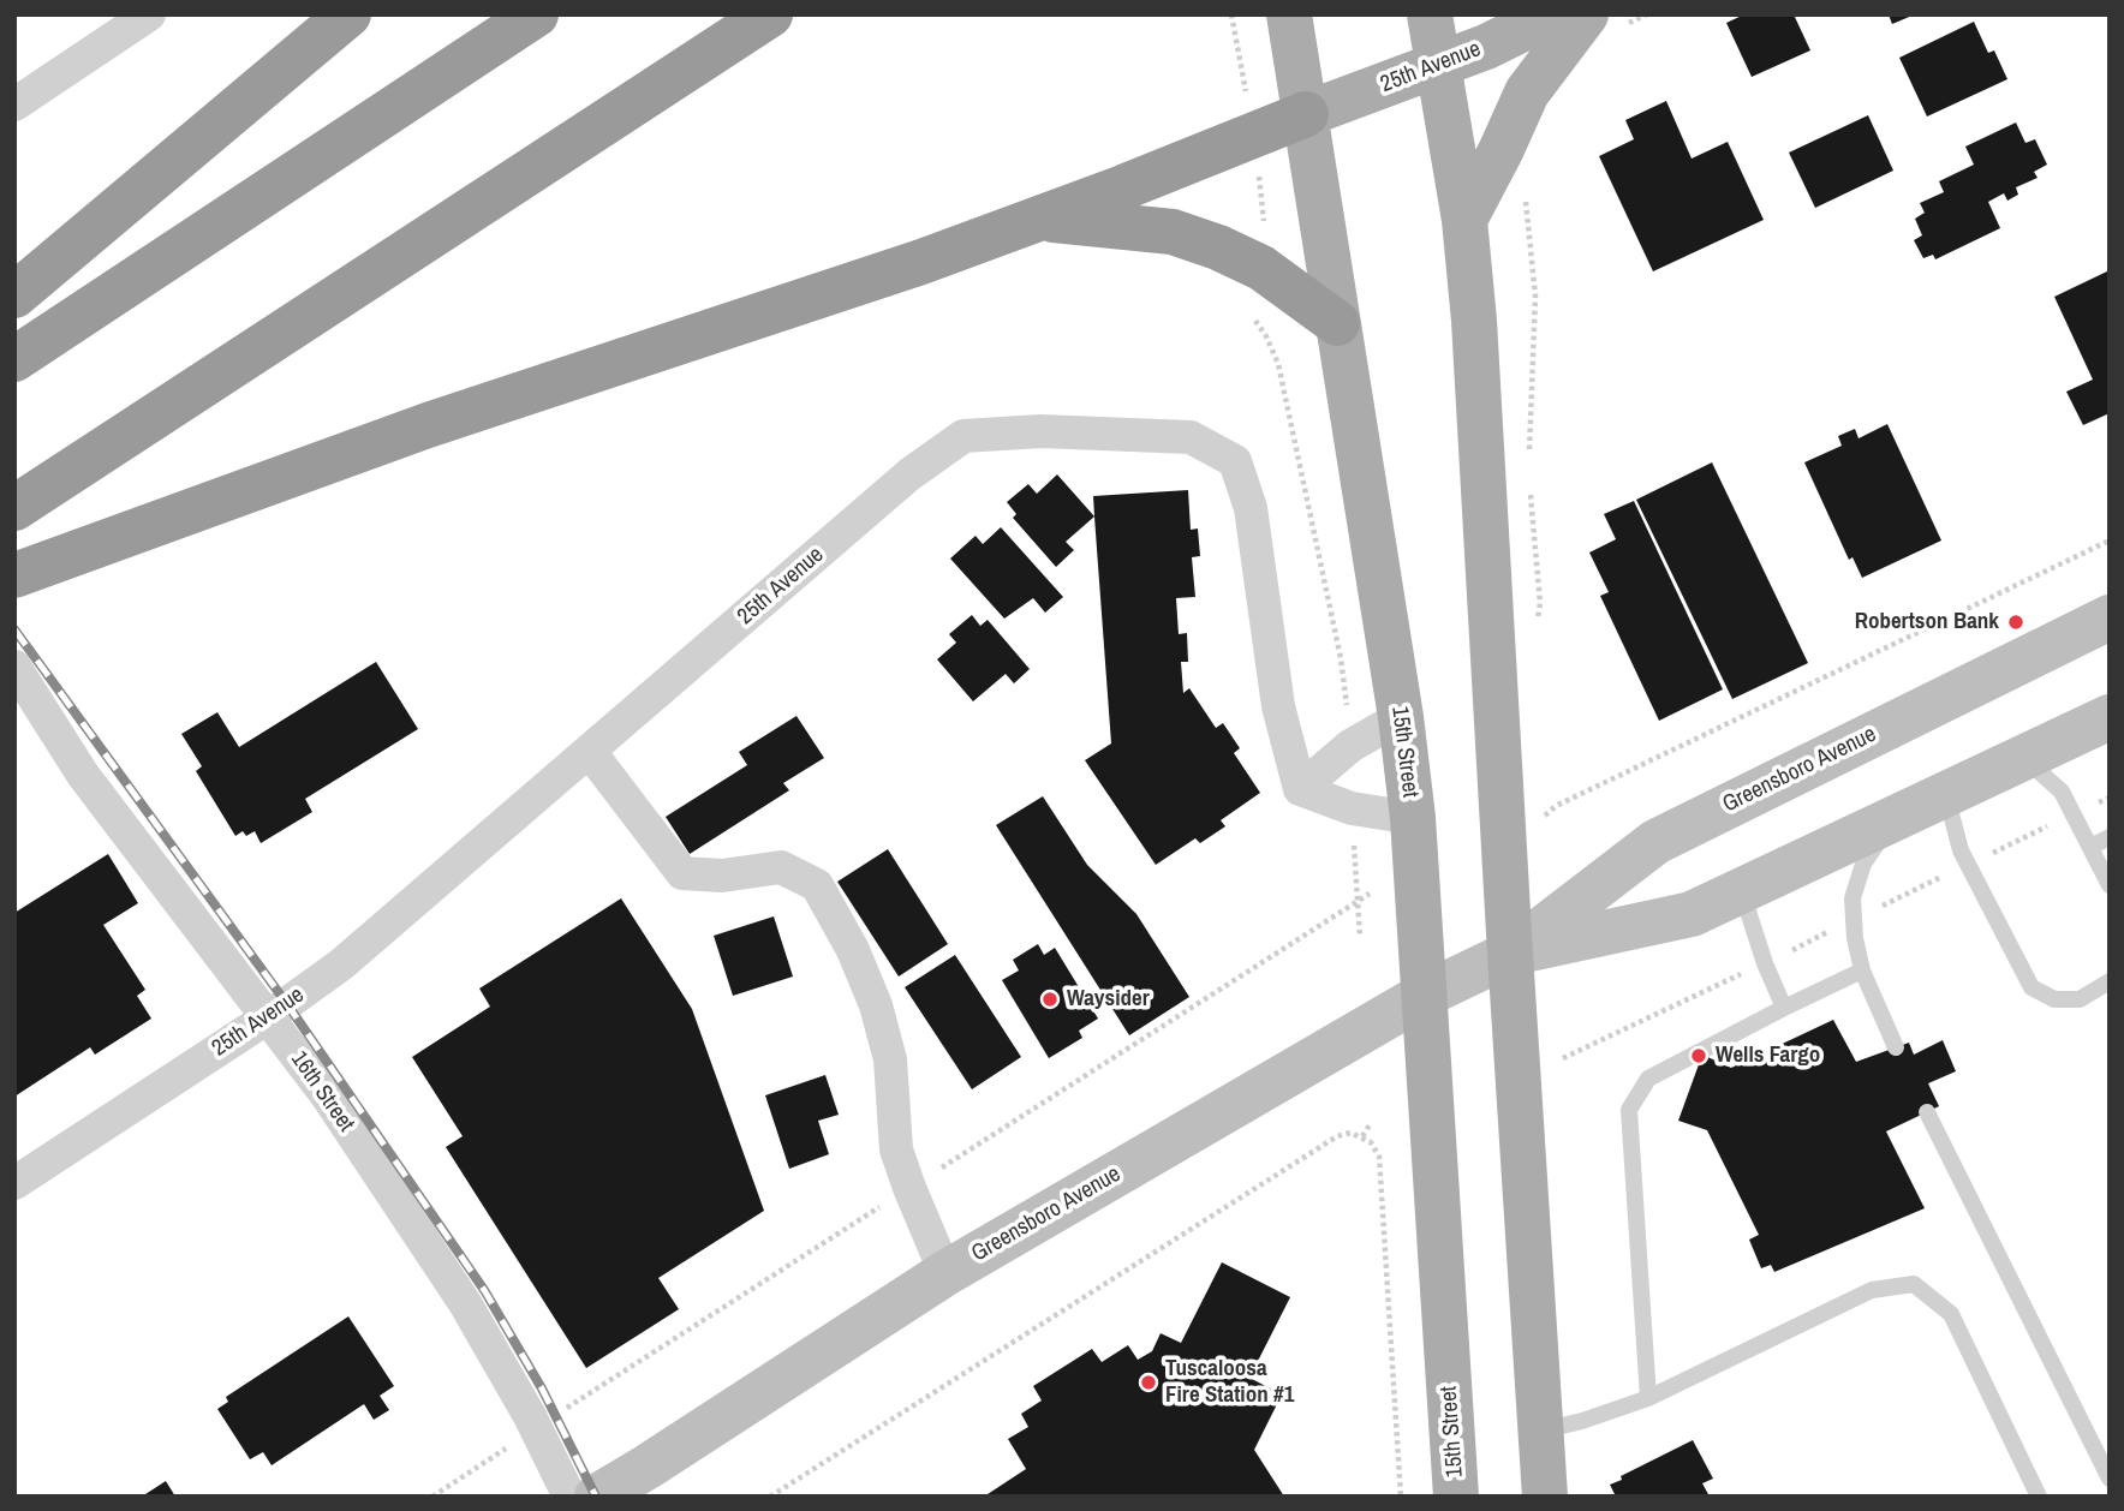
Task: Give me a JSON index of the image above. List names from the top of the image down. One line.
{"streets":{"main road":["25th Avenue","15th Street","Greensboro Avenue"],"street":["16th Street"]},"crossings":[["25th Avenue","15th Street"],["25th Avenue","16th Street"],["15th Street","Greensboro Avenue"]],"places":["Robertson Bank","Waysider","Wells Fargo","Tuscaloosa Fire Station #1"]}
